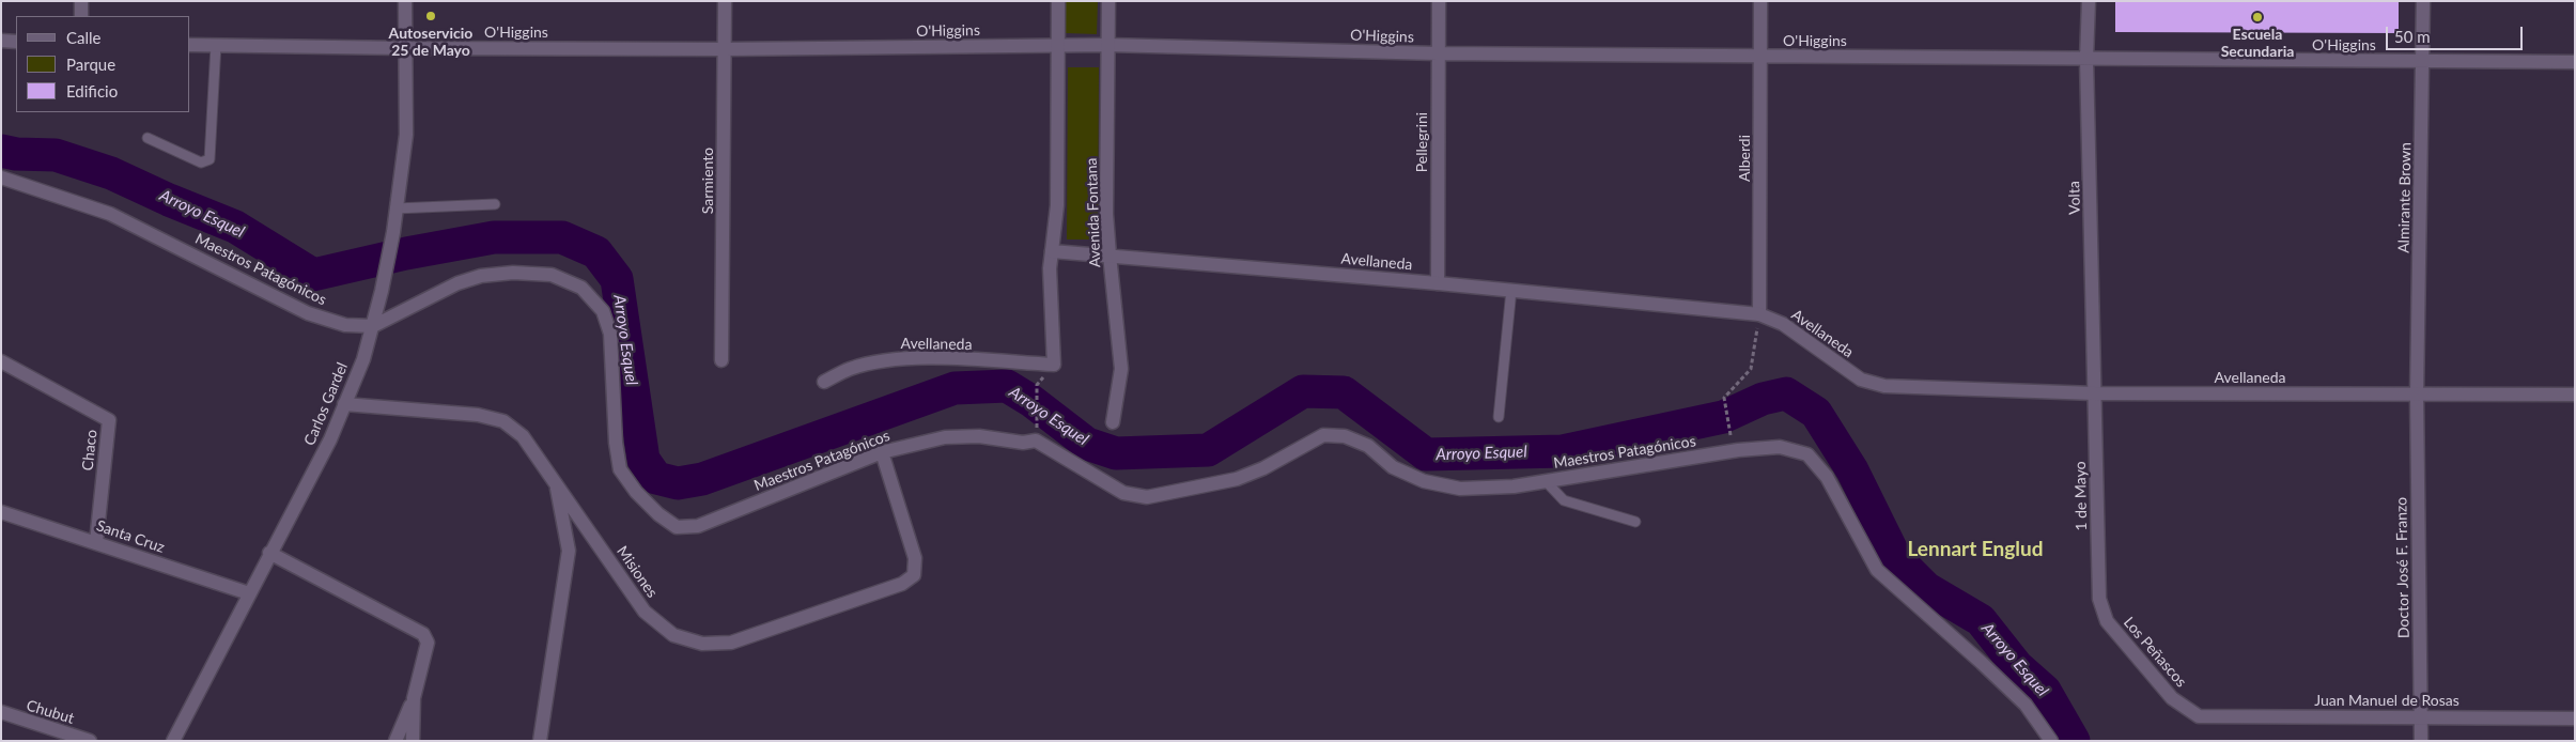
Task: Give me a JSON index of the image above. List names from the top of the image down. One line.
{"streets":{"street":["O'Higgins","Pellegrini","Alberdi","Sarmiento","Volta","Almirante Brown","Avenida Fontana","Avellaneda","Maestros Patagónicos","Carlos Gardel","Chaco","1 de Mayo","Santa Cruz","Doctor José F. Franzo","Misiones","Los Peñascos","Juan Manuel de Rosas","Chubut"]},"crossings":[["O'Higgins","Pellegrini"],["O'Higgins","Alberdi"],["O'Higgins","Sarmiento"],["O'Higgins","Volta"],["O'Higgins","Almirante Brown"],["O'Higgins","Avenida Fontana"],["O'Higgins","Carlos Gardel"],["Pellegrini","Avellaneda"],["Alberdi","Avellaneda"],["Volta","Avellaneda"],["Volta","1 de Mayo"],["Almirante Brown","Avellaneda"],["Almirante Brown","Doctor José F. Franzo"],["Avenida Fontana","Avellaneda"],["Avellaneda","1 de Mayo"],["Avellaneda","Doctor José F. Franzo"],["Maestros Patagónicos","Carlos Gardel"],["Maestros Patagónicos","Misiones"],["Carlos Gardel","Santa Cruz"],["Carlos Gardel","Misiones"],["Chaco","Santa Cruz"],["1 de Mayo","Los Peñascos"],["Doctor José F. Franzo","Juan Manuel de Rosas"],["Los Peñascos","Juan Manuel de Rosas"]],"districts":["Lennart Englud"],"water":["Arroyo Esquel"],"places":["Autoservicio 25 de Mayo","Escuela Secundaria"],"legend":["Calle","Parque","Edificio"],"scale_bar":"50 m"}
